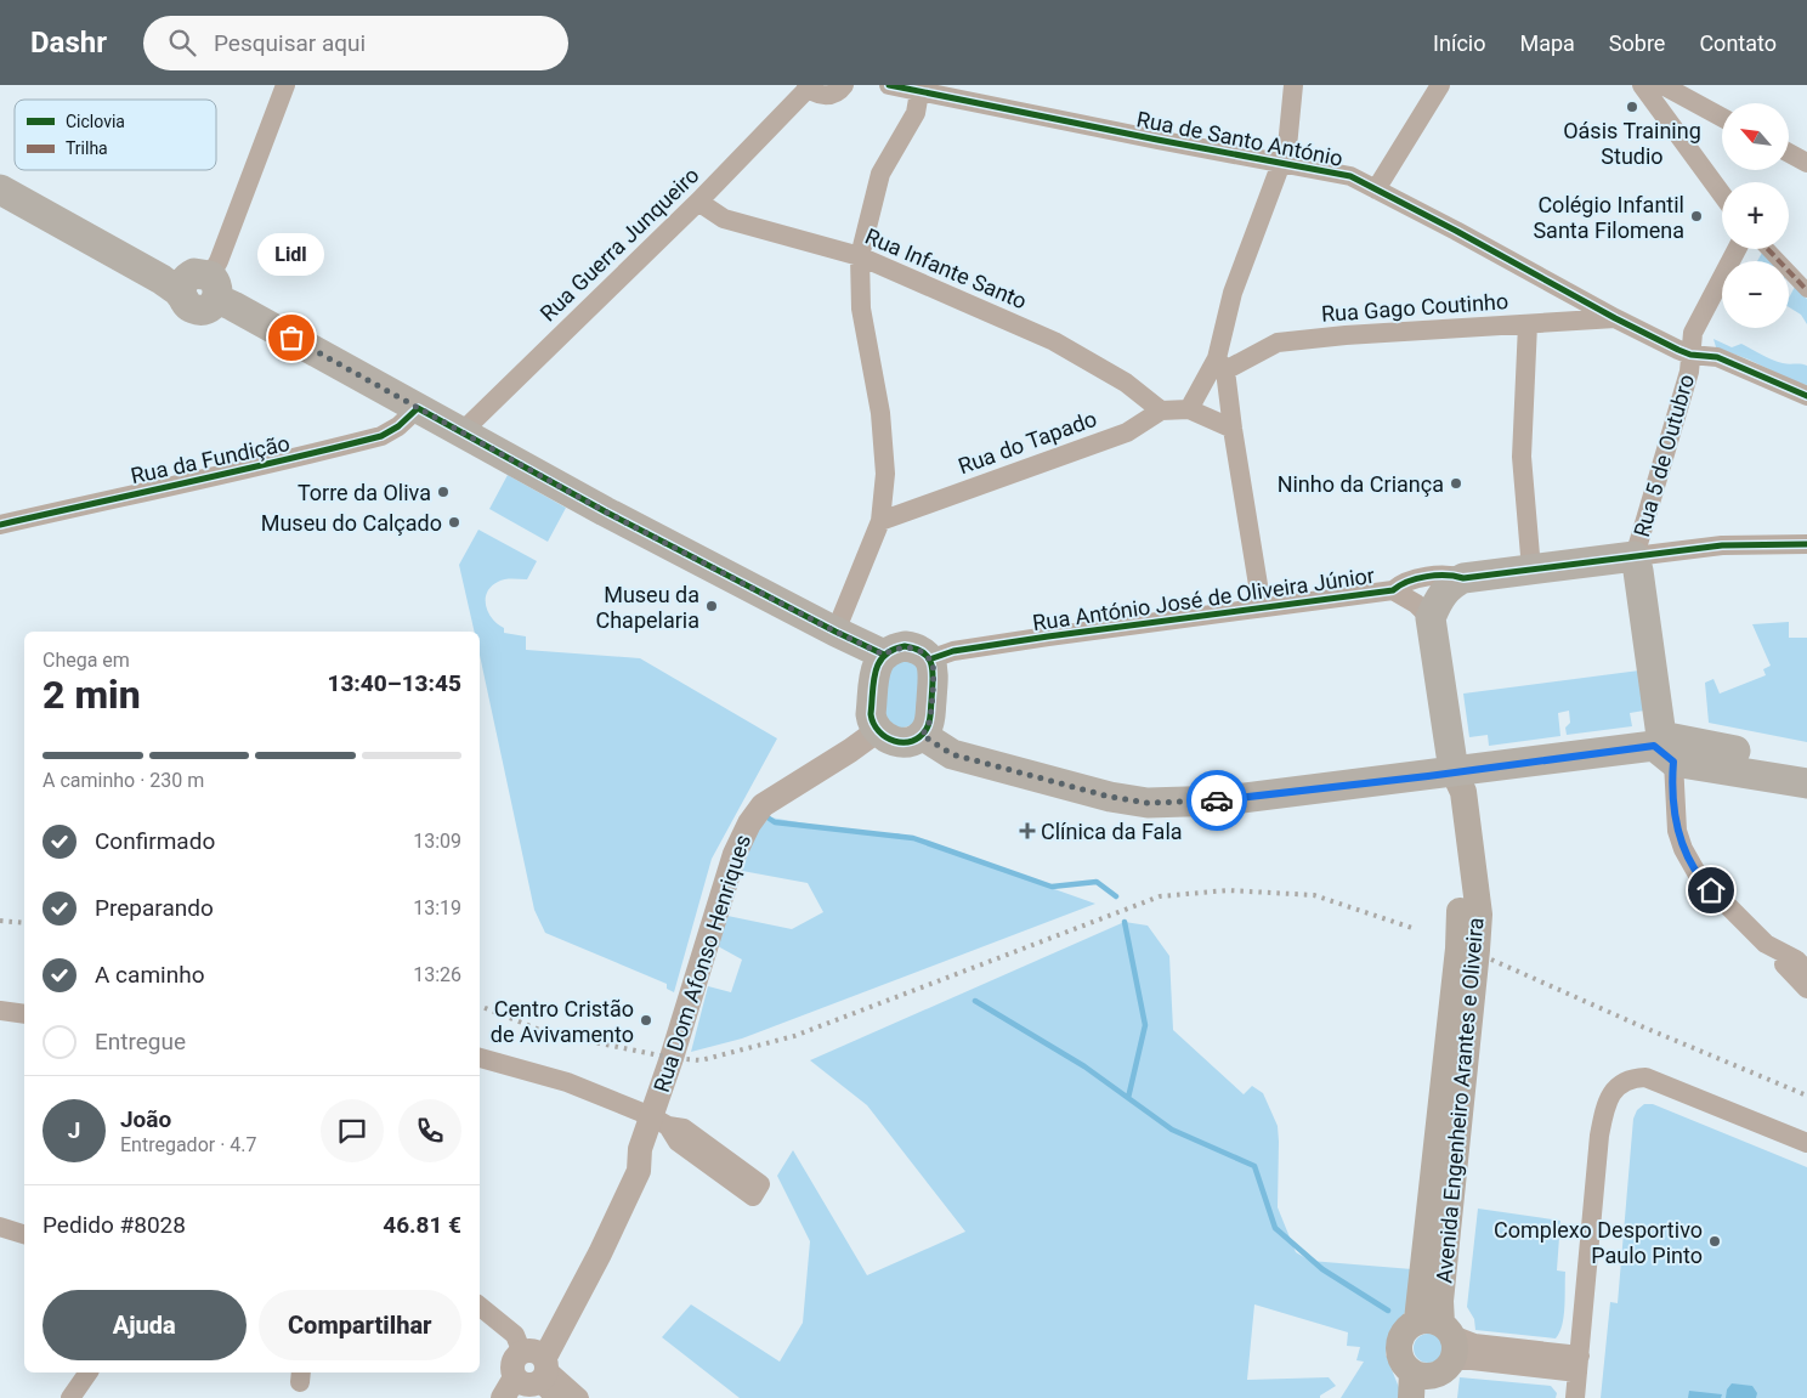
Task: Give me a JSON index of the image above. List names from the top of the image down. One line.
{"streets":{"main road":["Rua 5 de Outubro","Rua António José de Oliveira Júnior","Avenida Engenheiro Arantes e Oliveira"],"street":["Rua de Santo António","Rua Guerra Junqueiro","Rua Infante Santo","Rua Gago Coutinho","Rua do Tapado","Rua da Fundição","Rua Dom Afonso Henriques"]},"crossings":[["Rua de Santo António","Rua Gago Coutinho"],["Rua de Santo António","Rua 5 de Outubro"],["Rua Guerra Junqueiro","Rua Infante Santo"],["Rua Infante Santo","Rua do Tapado"],["Rua 5 de Outubro","Rua António José de Oliveira Júnior"],["Rua António José de Oliveira Júnior","Rua Dom Afonso Henriques"],["Rua António José de Oliveira Júnior","Avenida Engenheiro Arantes e Oliveira"]],"places":{"other":["Oásis Training Studio","Colégio Infantil Santa Filomena","Lidl","Ninho da Criança","Torre da Oliva","Museu do Calçado","Museu da Chapelaria","Centro Cristão de Avivamento","Complexo Desportivo Paulo Pinto"],"health":["Clínica da Fala"]},"legend":["Ciclovia","Trilha"],"north":"top left","page":{"header":"Dashr","search":"Pesquisar aqui","nav":["Início","Mapa","Sobre","Contato"],"map_buttons":["+","−"],"bubble":"Lidl","heading":["2 min","Chega em","13:40–13:45"],"panel":["João","Entregador · 4.7","Pedido #8028","46.81 €"],"bar":"A caminho · 230 m","list":[["Confirmado","13:09"],["Preparando","13:19"],["A caminho","13:26"],"Entregue"],"round":"J","buttons":["Ajuda","Compartilhar"]}}
